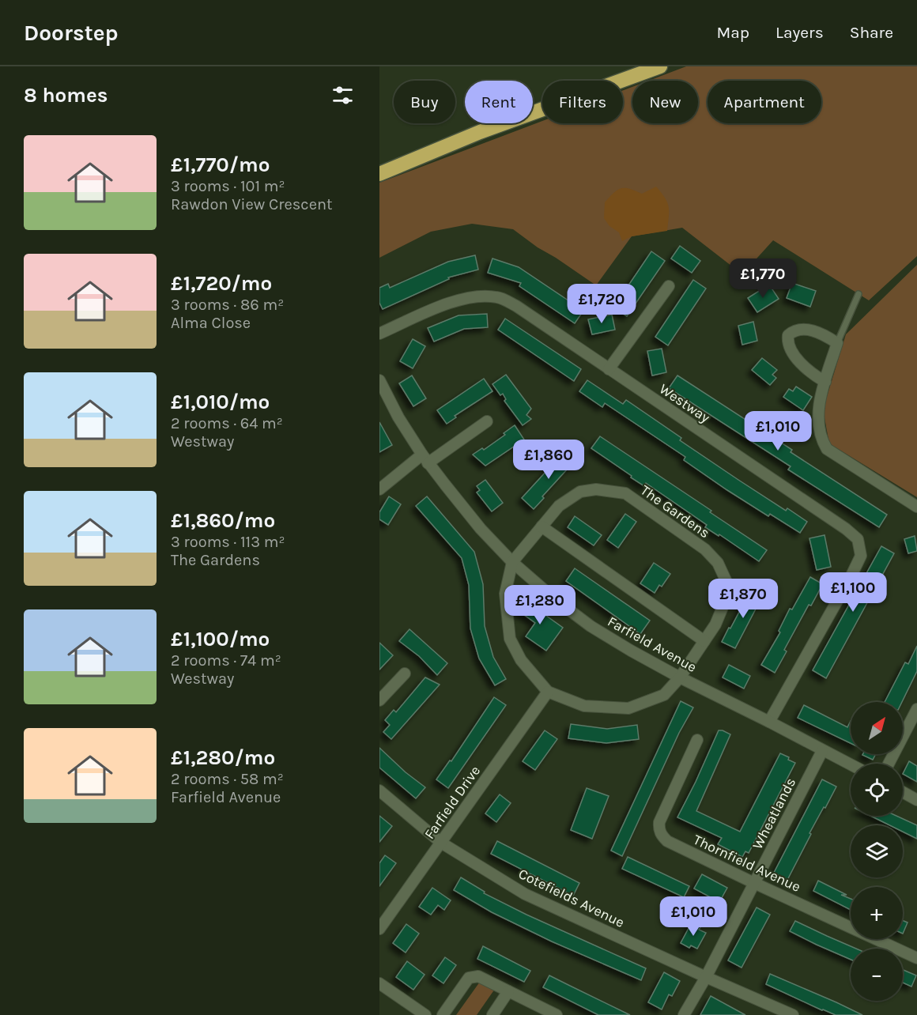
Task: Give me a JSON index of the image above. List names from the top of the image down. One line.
{"streets":{"street":["Westway","The Gardens","Farfield Avenue","Farfield Drive","Wheatlands","Thornfield Avenue","Cotefields Avenue"]},"crossings":[["Westway","Farfield Avenue"],["The Gardens","Farfield Avenue"],["The Gardens","Farfield Drive"],["Farfield Avenue","Wheatlands"],["Farfield Drive","Cotefields Avenue"],["Wheatlands","Thornfield Avenue"],["Wheatlands","Cotefields Avenue"]],"north":"top right","page":{"header":"Doorstep","nav":["Map","Layers","Share"],"heading":"8 homes","chip":["Buy","Rent","Filters","New","Apartment"],"list":[{"name":"£1,770/mo","note":"3 rooms · 101 m² · Rawdon View Crescent"},{"name":"£1,720/mo","note":"3 rooms · 86 m² · Alma Close"},{"name":"£1,010/mo","note":"2 rooms · 64 m² · Westway"},{"name":"£1,860/mo","note":"3 rooms · 113 m² · The Gardens"},{"name":"£1,100/mo","note":"2 rooms · 74 m² · Westway"},{"name":"£1,280/mo","note":"2 rooms · 58 m² · Farfield Avenue"}],"price":["£1,770","£1,720","£1,010","£1,860","£1,100","£1,870","£1,280","£1,010"],"map_buttons":["+","−"]}}
